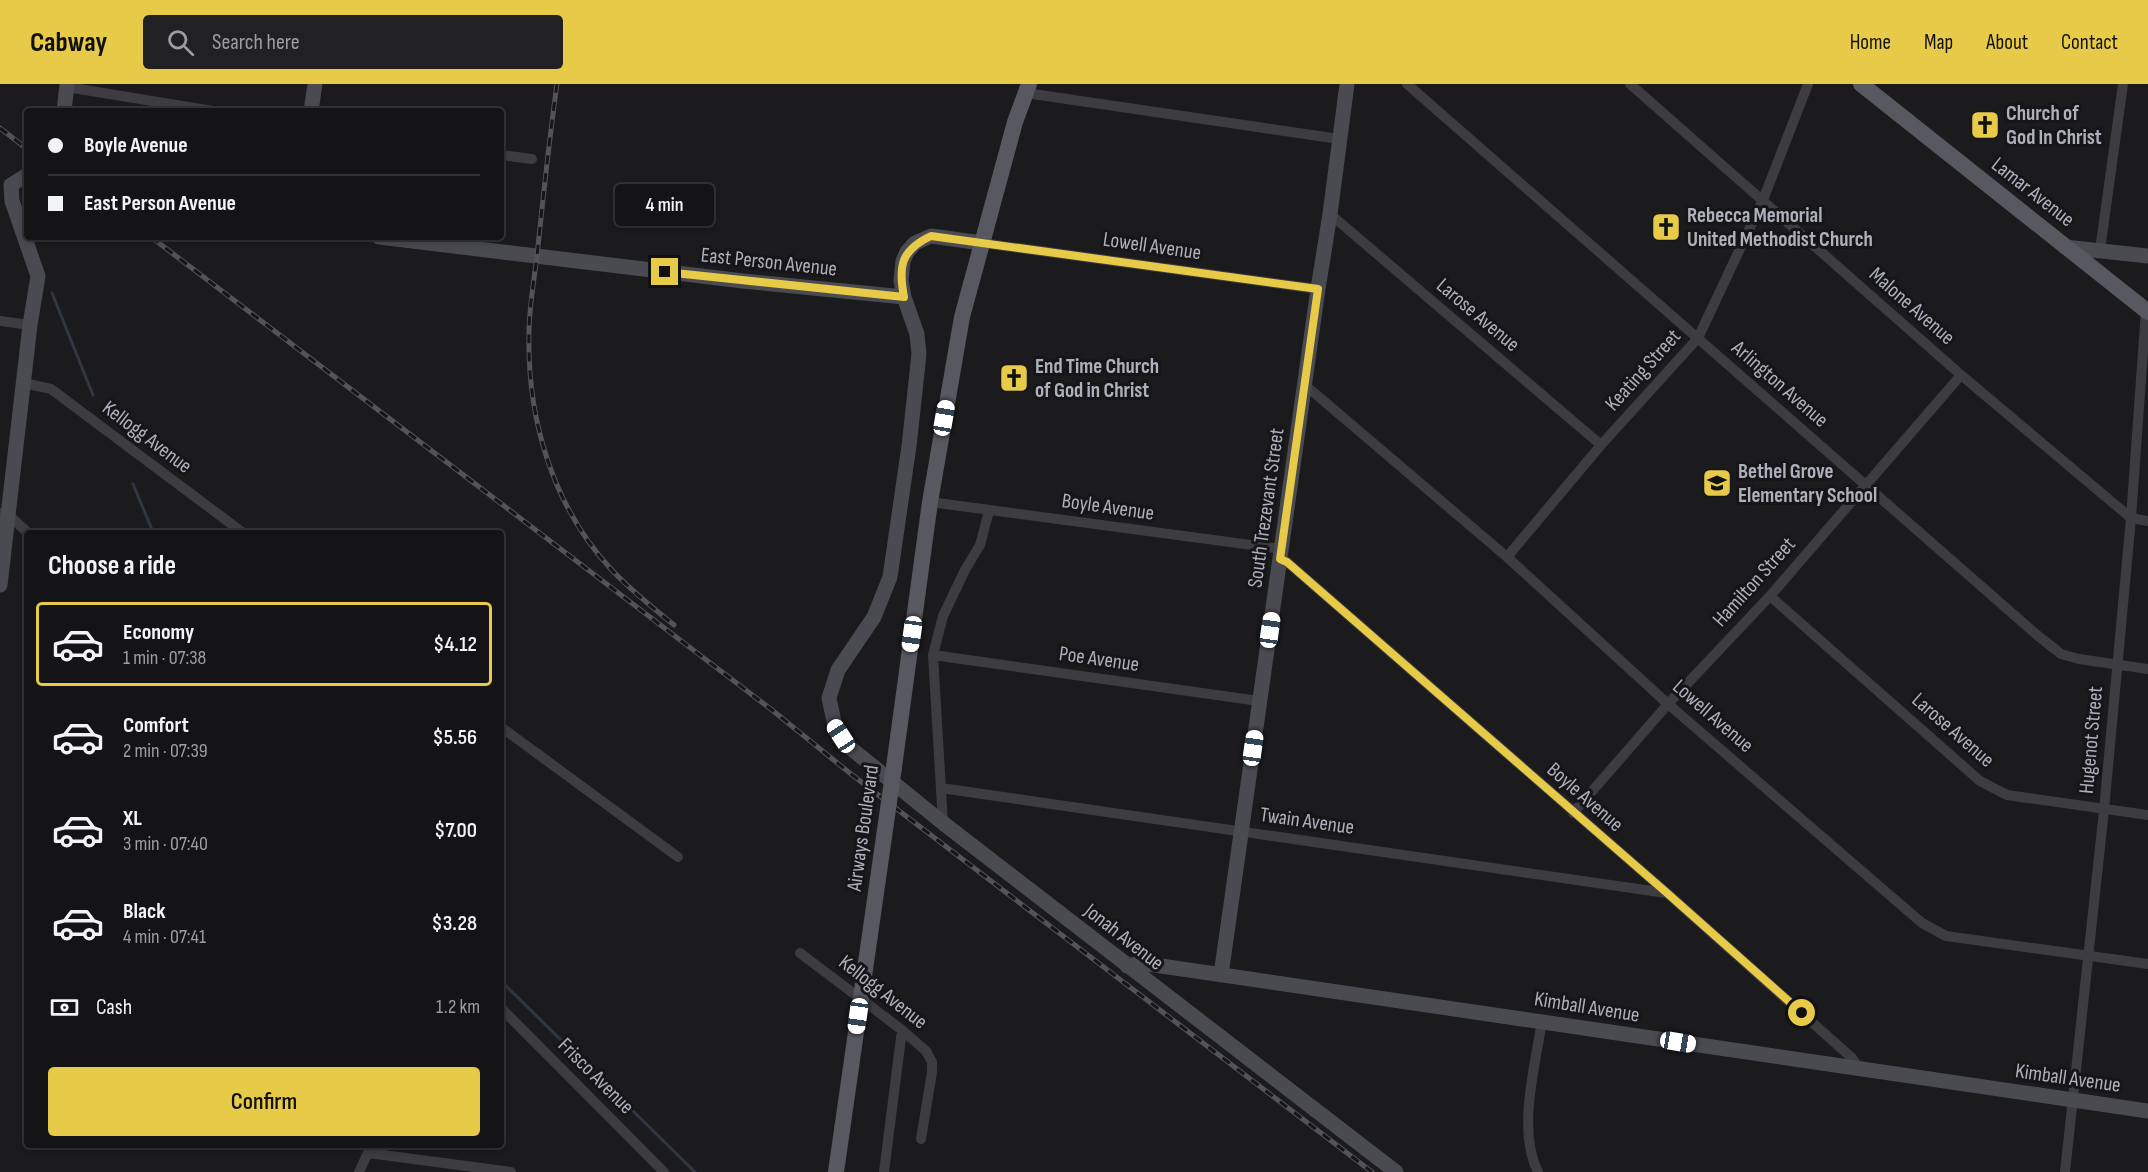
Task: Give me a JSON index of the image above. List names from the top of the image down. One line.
{"streets":{"main road":["Lamar Avenue","Airways Boulevard"],"street":["Lowell Avenue","East Person Avenue","Malone Avenue","Larose Avenue","Keating Street","Arlington Avenue","Kellogg Avenue","Boyle Avenue","South Trezevant Street","Hamilton Street","Poe Avenue","Hugenot Street","Twain Avenue","Jonah Avenue","Kimball Avenue","Frisco Avenue"]},"crossings":[["Lamar Avenue","Hugenot Street"],["Lowell Avenue","Keating Street"],["Lowell Avenue","South Trezevant Street"],["Lowell Avenue","Hamilton Street"],["Lowell Avenue","Hugenot Street"],["Lowell Avenue","Airways Boulevard"],["East Person Avenue","Jonah Avenue"],["Malone Avenue","Keating Street"],["Malone Avenue","Hamilton Street"],["Malone Avenue","Hugenot Street"],["Larose Avenue","Keating Street"],["Larose Avenue","South Trezevant Street"],["Larose Avenue","Hamilton Street"],["Larose Avenue","Hugenot Street"],["Keating Street","Arlington Avenue"],["Arlington Avenue","Hamilton Street"],["Arlington Avenue","Hugenot Street"],["Boyle Avenue","South Trezevant Street"],["Boyle Avenue","Hamilton Street"],["Boyle Avenue","Twain Avenue"],["Boyle Avenue","Airways Boulevard"],["Boyle Avenue","Kimball Avenue"],["South Trezevant Street","Poe Avenue"],["South Trezevant Street","Twain Avenue"],["South Trezevant Street","Kimball Avenue"],["Hugenot Street","Kimball Avenue"],["Jonah Avenue","Kimball Avenue"]],"places":{"church":["Church of God In Christ","Rebecca Memorial United Methodist Church","End Time Church of God in Christ"],"school or university":["Bethel Grove Elementary School"]},"page":{"header":"Cabway","search":"Search here","nav":["Home","Map","About","Contact"],"banner":["Boyle Avenue","East Person Avenue"],"bubble":"4 min","heading":"Choose a ride","list":[{"name":"Economy","note":"1 min · 07:38","value":"$4.12"},{"name":"Comfort","note":"2 min · 07:39","value":"$5.56"},{"name":"XL","note":"3 min · 07:40","value":"$7.00"},{"name":"Black","note":"4 min · 07:41","value":"$3.28"}],"pay":["Cash","1.2 km"],"buttons":"Confirm"}}
